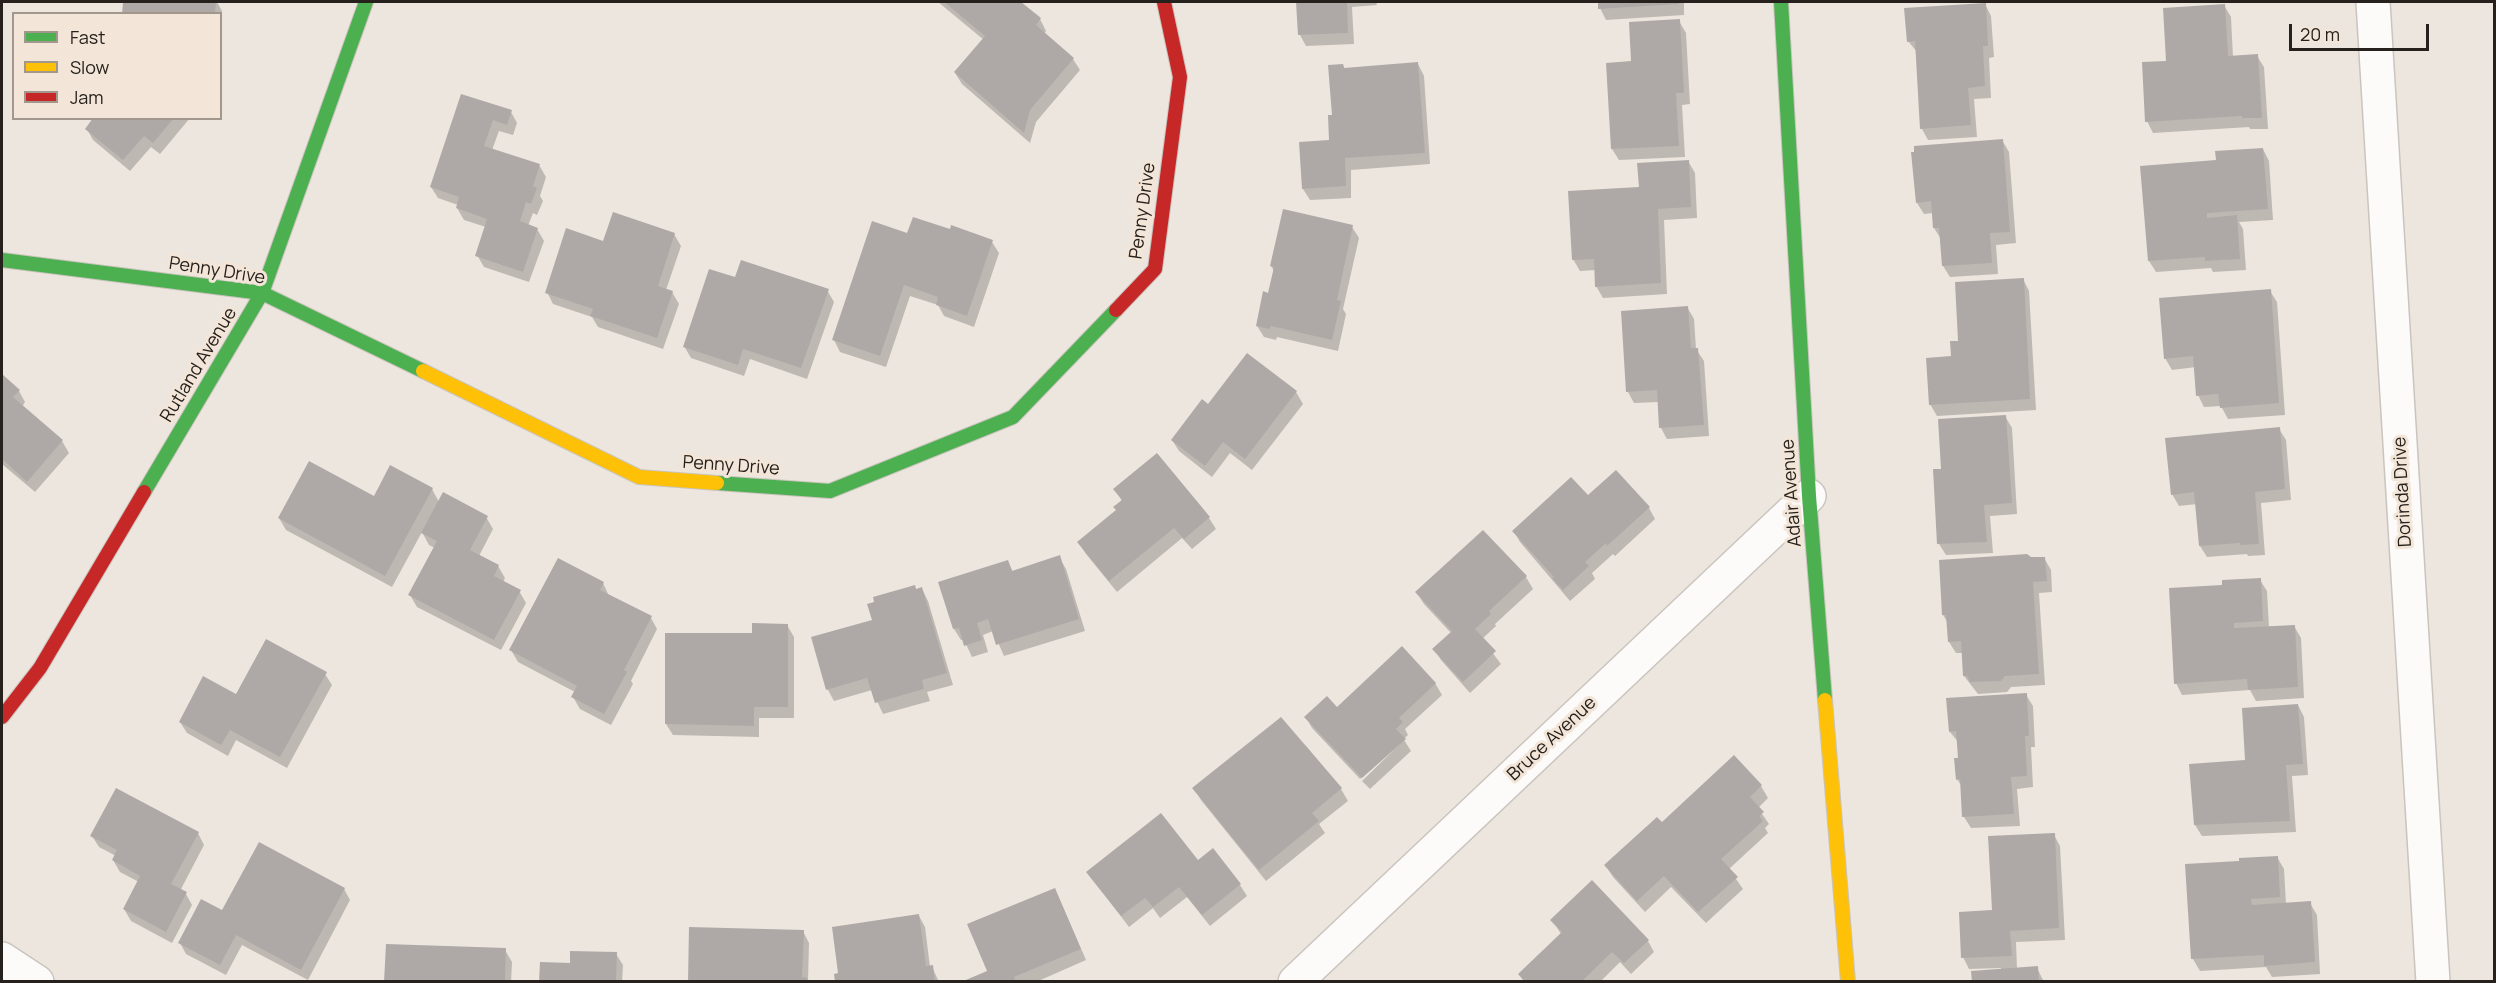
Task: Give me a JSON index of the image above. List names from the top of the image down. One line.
{"streets":{"street":["Penny Drive","Rutland Avenue","Dorinda Drive","Adair Avenue","Bruce Avenue"]},"crossings":[["Penny Drive","Rutland Avenue"],["Adair Avenue","Bruce Avenue"]],"legend":["Fast","Slow","Jam"],"scale_bar":"20 m"}
